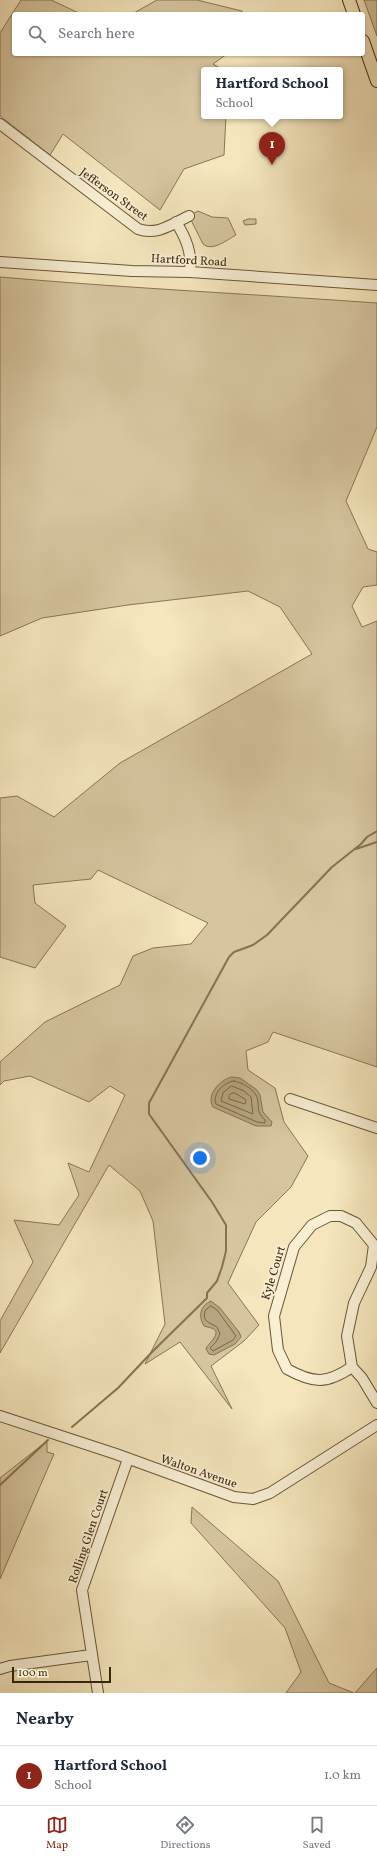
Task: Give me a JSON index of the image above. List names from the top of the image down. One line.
{"streets":{"street":["Jefferson Street","Hartford Road","Kyle Court","Walton Avenue","Rolling Glen Court"]},"crossings":[["Walton Avenue","Rolling Glen Court"]],"scale_bar":"100 m","page":{"search":"Search here","popup":["Hartford School","School"],"pins":"1","scale":"100 m","heading":"Nearby","list":[{"mark":"1","name":"Hartford School","note":"School","value":"1.0 km"}],"nav":["Map","Directions","Saved"]}}
